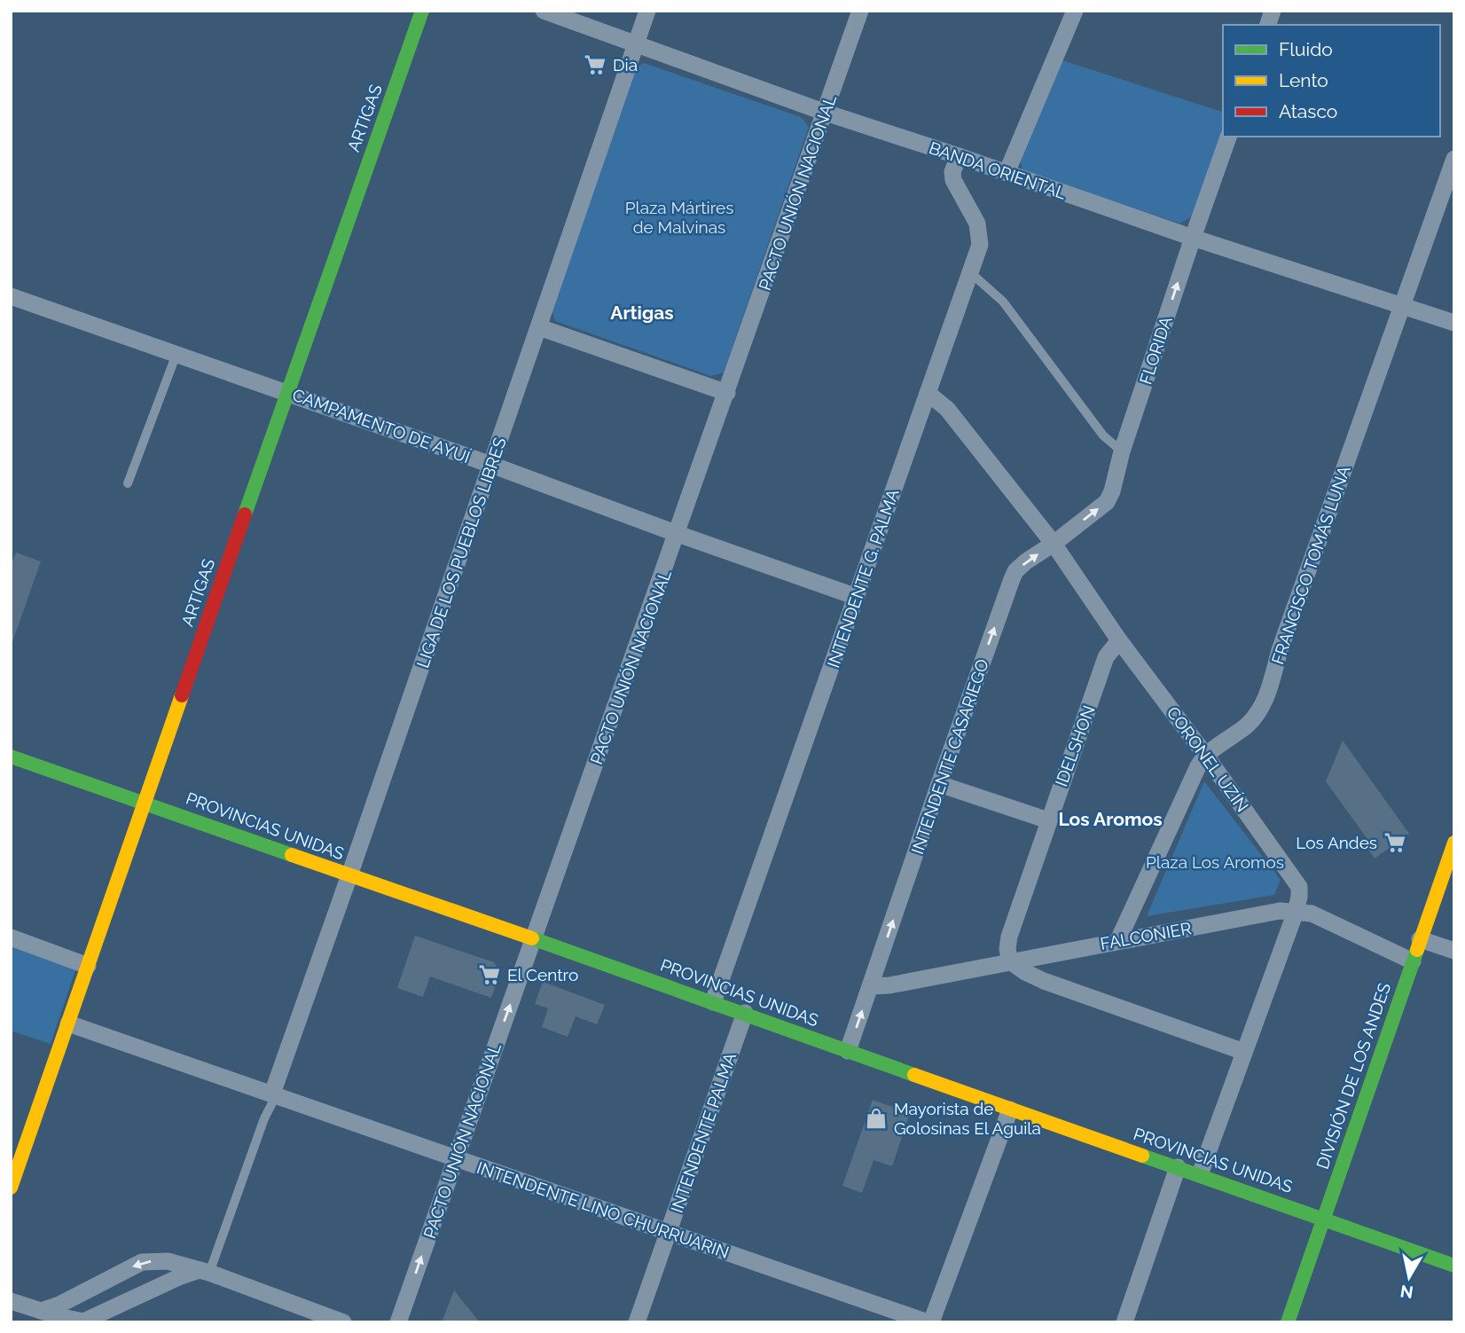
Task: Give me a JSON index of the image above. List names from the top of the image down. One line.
{"streets":{"street":["ARTIGAS","BANDA ORIENTAL","PACTO UNIÓN NACIONAL","FLORIDA","CAMPAMENTO DE AYUÍ","LIGA DE LOS PUEBLOS LIBRES","FRANCISCO TOMÁS LUNA","INTENDENTE G. PALMA","IDELSHON","INTENDENTE CASARIEGO","CORONEL UZÍN","PROVINCIAS UNIDAS","FALCONIER","DIVISIÓN DE LOS ANDES","INTENDENTE PALMA","INTENDENTE LINO CHURRUARIN"]},"crossings":[["ARTIGAS","CAMPAMENTO DE AYUÍ"],["ARTIGAS","PROVINCIAS UNIDAS"],["ARTIGAS","INTENDENTE LINO CHURRUARIN"],["BANDA ORIENTAL","PACTO UNIÓN NACIONAL"],["BANDA ORIENTAL","FLORIDA"],["BANDA ORIENTAL","LIGA DE LOS PUEBLOS LIBRES"],["BANDA ORIENTAL","FRANCISCO TOMÁS LUNA"],["BANDA ORIENTAL","INTENDENTE G. PALMA"],["PACTO UNIÓN NACIONAL","CAMPAMENTO DE AYUÍ"],["PACTO UNIÓN NACIONAL","PROVINCIAS UNIDAS"],["PACTO UNIÓN NACIONAL","INTENDENTE LINO CHURRUARIN"],["FLORIDA","INTENDENTE CASARIEGO"],["FLORIDA","CORONEL UZÍN"],["CAMPAMENTO DE AYUÍ","LIGA DE LOS PUEBLOS LIBRES"],["CAMPAMENTO DE AYUÍ","INTENDENTE G. PALMA"],["LIGA DE LOS PUEBLOS LIBRES","PROVINCIAS UNIDAS"],["LIGA DE LOS PUEBLOS LIBRES","INTENDENTE LINO CHURRUARIN"],["FRANCISCO TOMÁS LUNA","CORONEL UZÍN"],["FRANCISCO TOMÁS LUNA","FALCONIER"],["INTENDENTE G. PALMA","CORONEL UZÍN"],["INTENDENTE G. PALMA","PROVINCIAS UNIDAS"],["IDELSHON","CORONEL UZÍN"],["IDELSHON","FALCONIER"],["INTENDENTE CASARIEGO","CORONEL UZÍN"],["INTENDENTE CASARIEGO","FALCONIER"],["CORONEL UZÍN","PROVINCIAS UNIDAS"],["CORONEL UZÍN","FALCONIER"],["PROVINCIAS UNIDAS","DIVISIÓN DE LOS ANDES"],["PROVINCIAS UNIDAS","INTENDENTE PALMA"],["FALCONIER","DIVISIÓN DE LOS ANDES"],["INTENDENTE PALMA","INTENDENTE LINO CHURRUARIN"]],"one_way":["FLORIDA","INTENDENTE CASARIEGO"],"districts":["Artigas","Los Aromos"],"parks":["Plaza Mártires de Malvinas","Plaza Los Aromos"],"places":{"supermarket":["Dia","Los Andes","El Centro"],"shop":["Mayorista de Golosinas El Aguila"]},"legend":["Fluido","Lento","Atasco"],"north":"bottom"}
